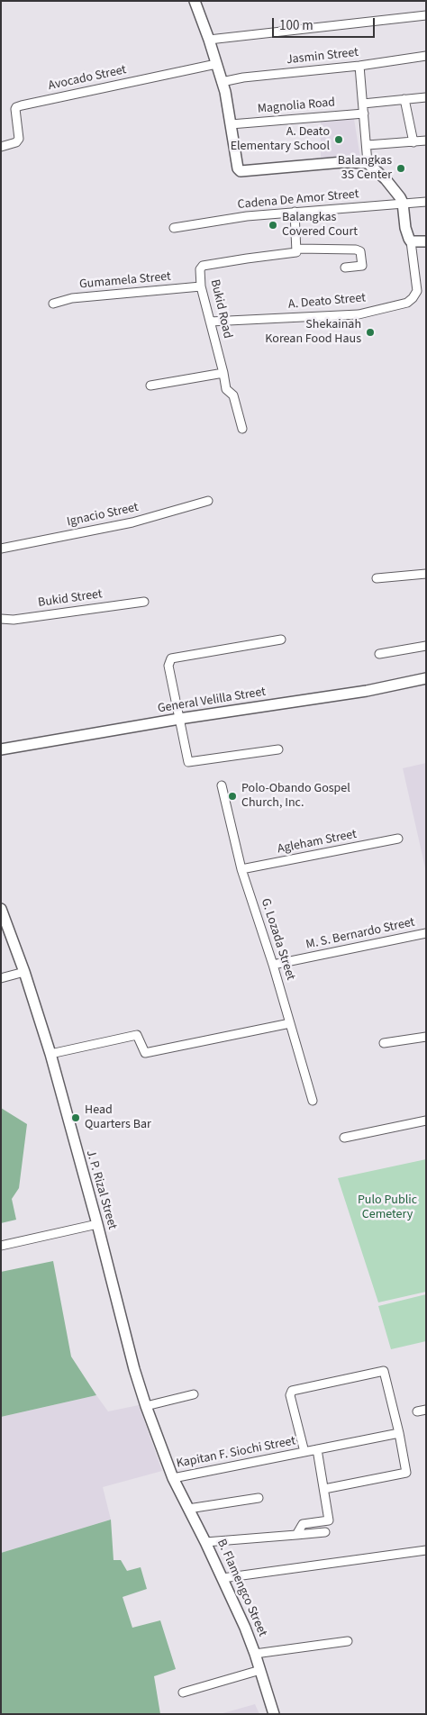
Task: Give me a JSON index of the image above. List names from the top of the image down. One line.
{"streets":{"main road":["General Velilla Street","J. P. Rizal Street","B. Flamengco Street"],"street":["Jasmin Street","Avocado Street","Magnolia Road","Cadena De Amor Street","Gumamela Street","A. Deato Street","Bukid Road","Ignacio Street","Bukid Street","Agleham Street","M. S. Bernardo Street","G. Lozada Street","Kapitan F. Siochi Street"]},"crossings":[["Gumamela Street","Bukid Road"],["A. Deato Street","Bukid Road"],["Agleham Street","G. Lozada Street"],["M. S. Bernardo Street","G. Lozada Street"],["J. P. Rizal Street","Kapitan F. Siochi Street"],["J. P. Rizal Street","B. Flamengco Street"],["Kapitan F. Siochi Street","B. Flamengco Street"]],"parks":["Pulo Public Cemetery"],"places":["A. Deato Elementary School","Balangkas 3S Center","Balangkas Covered Court","Shekainah Korean Food Haus","Polo-Obando Gospel Church, Inc.","Head Quarters Bar"],"scale_bar":"100 m"}
